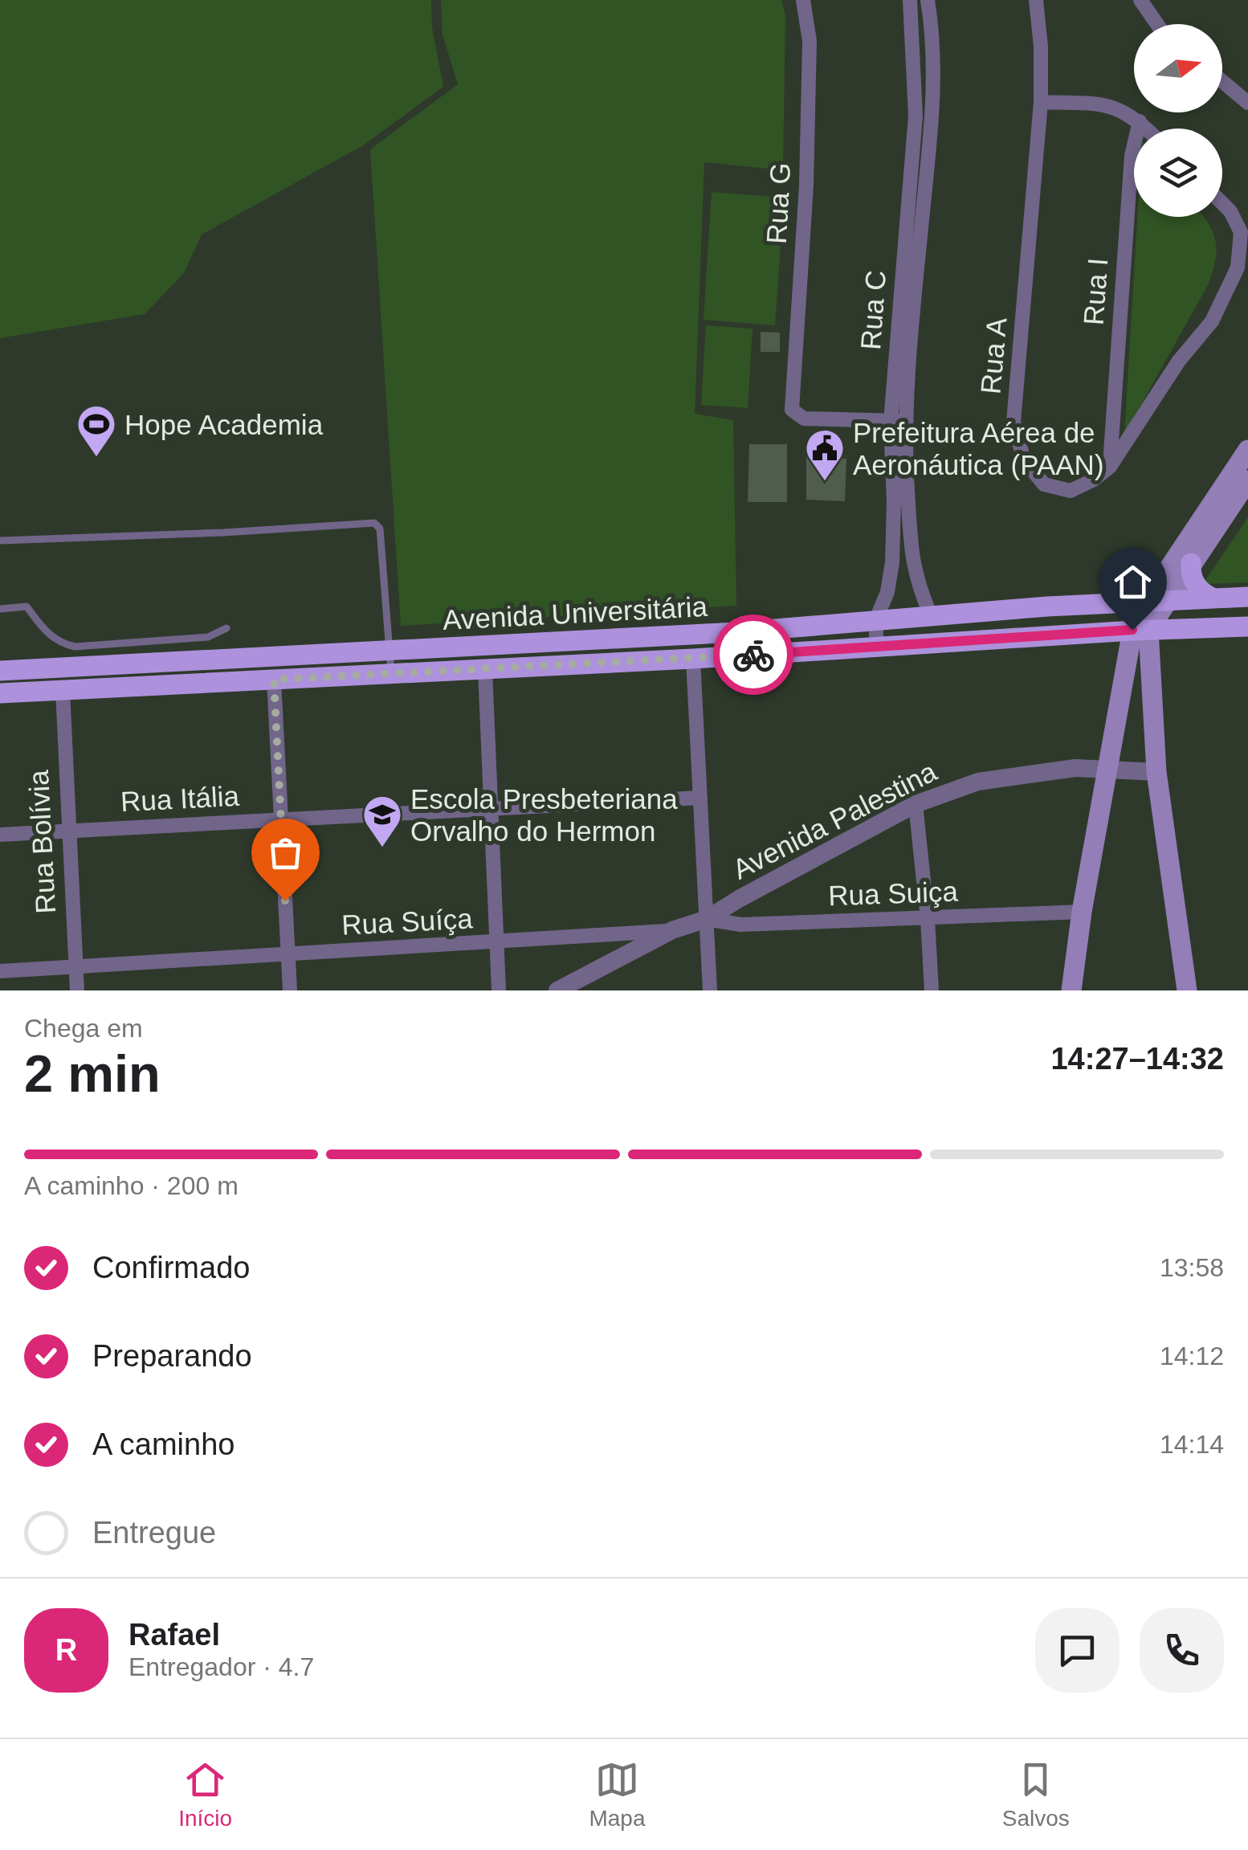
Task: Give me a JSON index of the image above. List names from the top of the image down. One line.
{"streets":{"main road":["Avenida Universitária"],"street":["Rua G","Rua I","Rua C","Rua A","Rua Itália","Avenida Palestina","Rua Bolívia","Rua Suiça","Rua Suíça"]},"crossings":[["Rua G","Rua C"],["Rua I","Rua A"],["Rua C","Avenida Universitária"],["Avenida Universitária","Rua Bolívia"],["Rua Itália","Rua Bolívia"],["Avenida Palestina","Rua Suiça"],["Avenida Palestina","Rua Suíça"],["Rua Bolívia","Rua Suíça"]],"places":{"sports":["Hope Academia"],"public building":["Prefeitura Aérea de Aeronáutica (PAAN)"],"school or university":["Escola Presbeteriana Orvalho do Hermon"]},"north":"right","page":{"heading":["2 min","Chega em","14:27–14:32"],"panel":["Rafael","Entregador · 4.7"],"bar":"A caminho · 200 m","list":[["Confirmado","13:58"],["Preparando","14:12"],["A caminho","14:14"],"Entregue"],"round":"R","tabs":["Início","Mapa","Salvos"]}}
